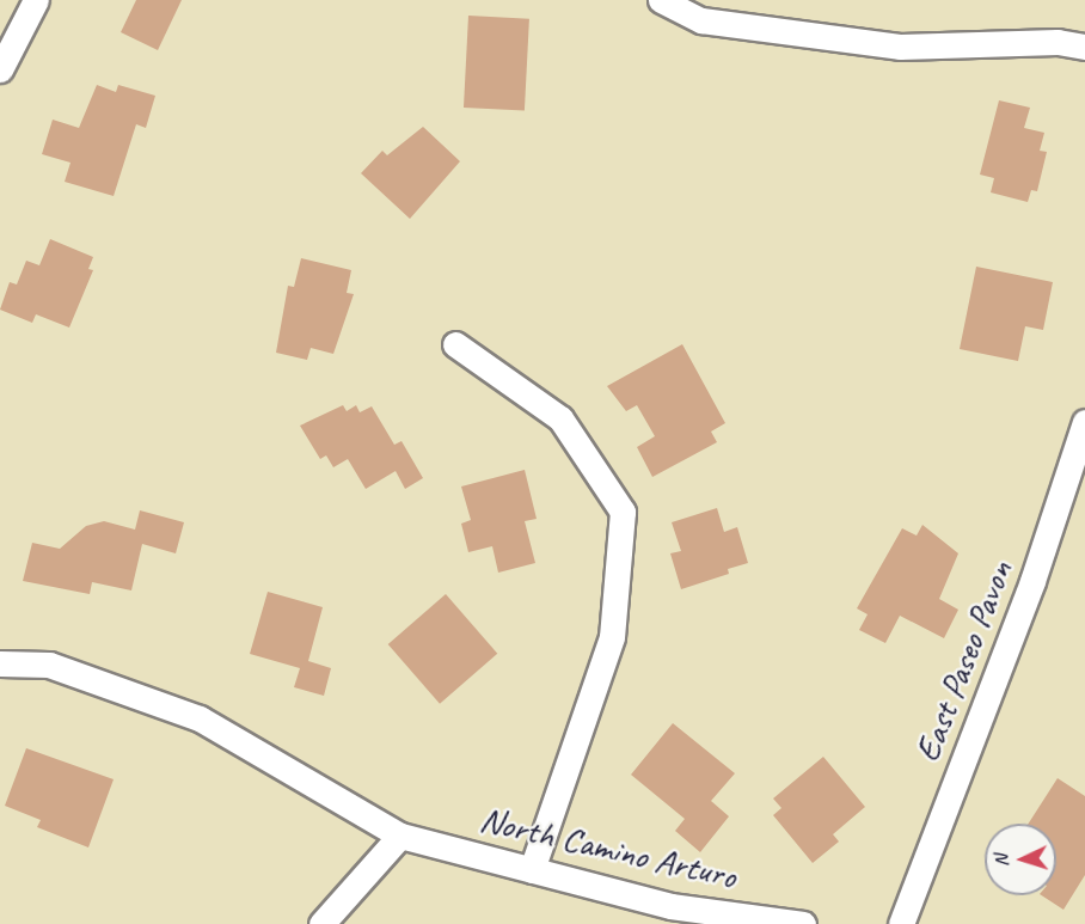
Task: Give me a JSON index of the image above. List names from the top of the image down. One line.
{"streets":{"street":["East Paseo Pavon","North Camino Arturo"]},"north":"left"}
